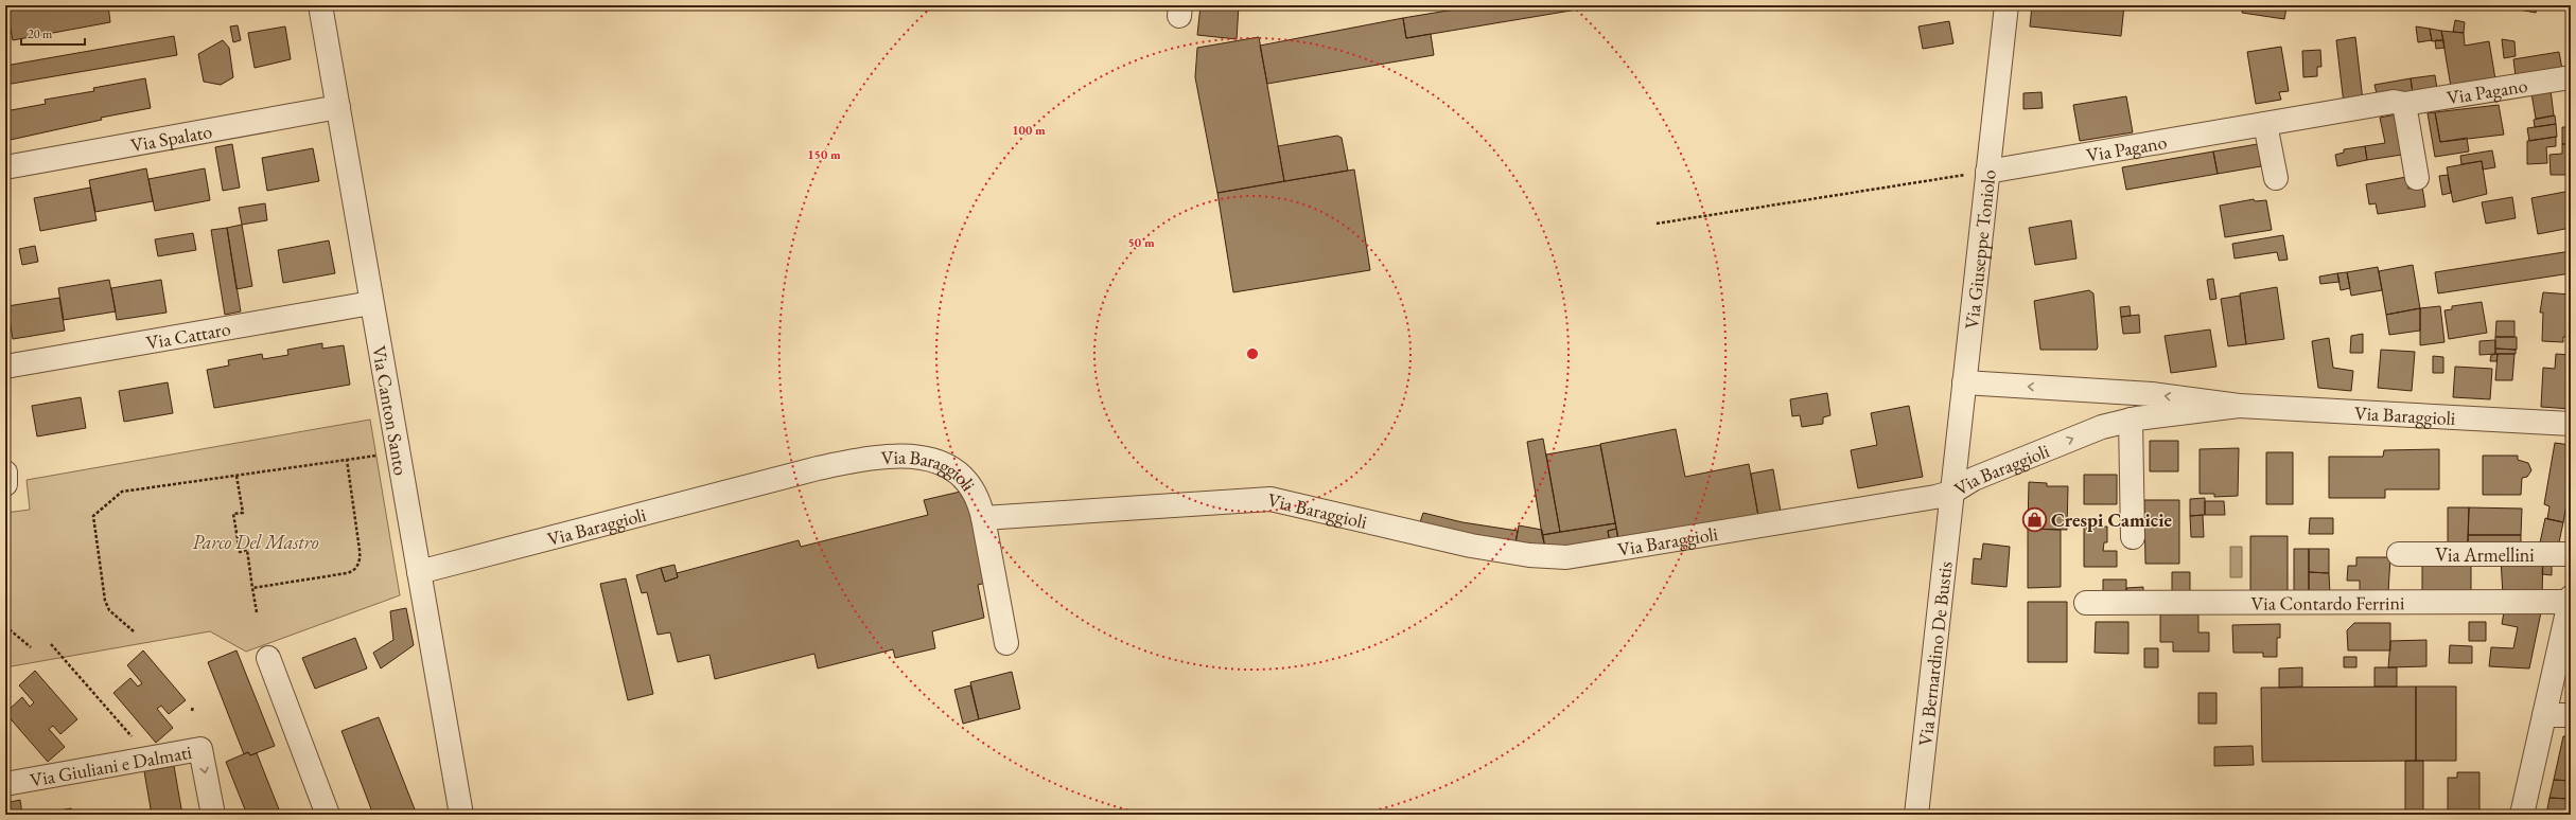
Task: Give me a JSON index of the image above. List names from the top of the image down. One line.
{"streets":{"street":["Via Pagano","Via Spalato","Via Giuseppe Toniolo","Via Cattaro","Via Canton Santo","Via Baraggioli","Via Armellini","Via Contardo Ferrini","Via Bernardino De Bustis","Via Giuliani e Dalmati"]},"crossings":[["Via Pagano","Via Giuseppe Toniolo"],["Via Spalato","Via Canton Santo"],["Via Giuseppe Toniolo","Via Baraggioli"],["Via Giuseppe Toniolo","Via Bernardino De Bustis"],["Via Cattaro","Via Canton Santo"],["Via Canton Santo","Via Baraggioli"],["Via Baraggioli","Via Bernardino De Bustis"]],"parks":["Parco Del Mastro"],"places":{"shop":["Crespi Camicie"]},"scale_bar":"20 m","rings":["100 m","150 m","50 m"]}
